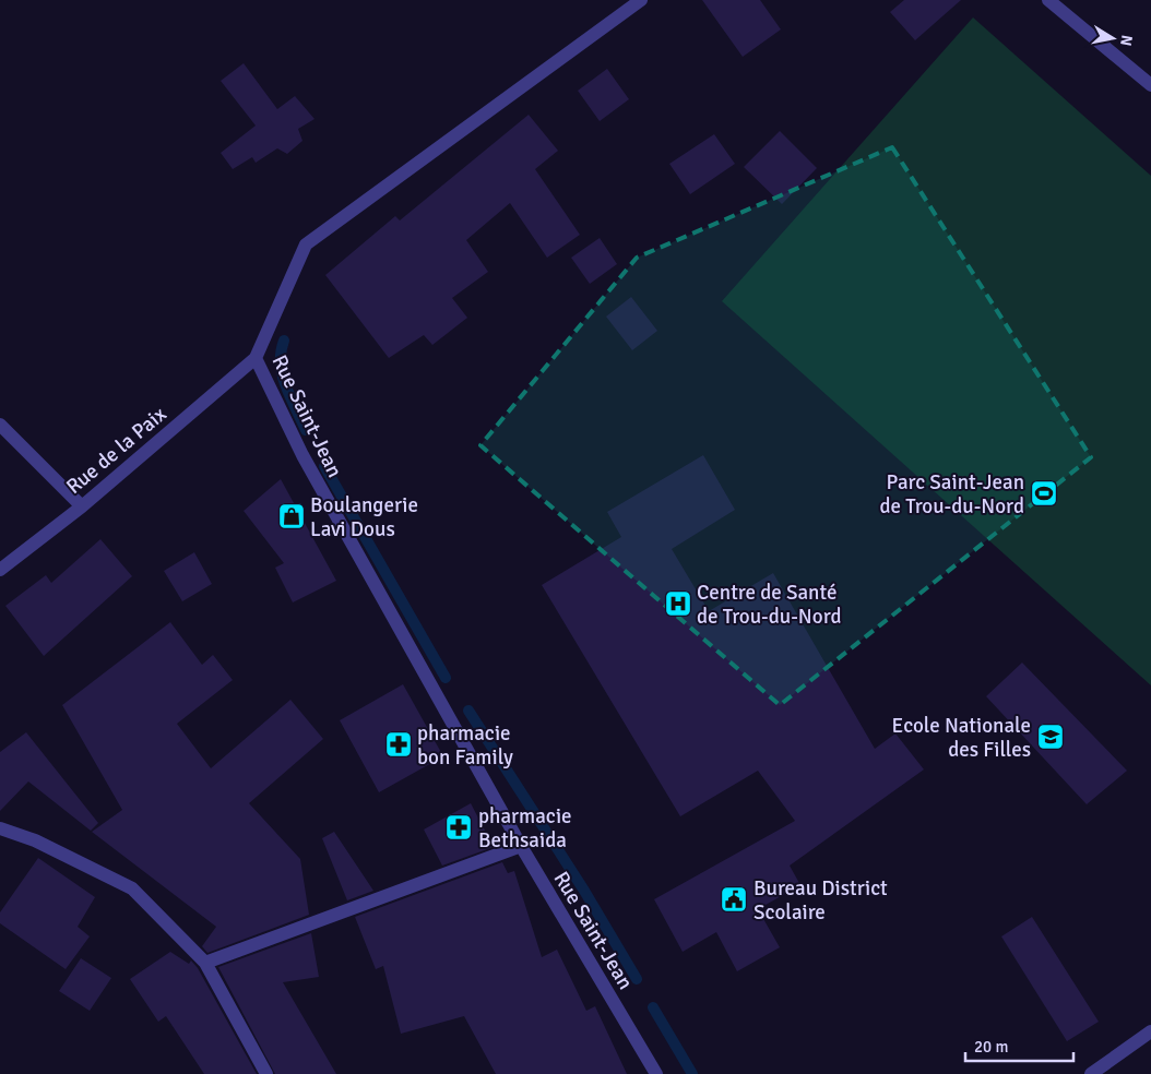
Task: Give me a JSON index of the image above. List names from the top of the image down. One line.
{"streets":{"street":["Rue Saint-Jean","Rue de la Paix"]},"crossings":[["Rue Saint-Jean","Rue de la Paix"]],"places":{"sports":["Parc Saint-Jean de Trou-du-Nord"],"shop":["Boulangerie Lavi Dous"],"hospital":["Centre de Santé de Trou-du-Nord"],"school or university":["Ecole Nationale des Filles"],"pharmacy":["pharmacie bon Family","pharmacie Bethsaida"],"public building":["Bureau District Scolaire"]},"scale_bar":"20 m","north":"right"}
